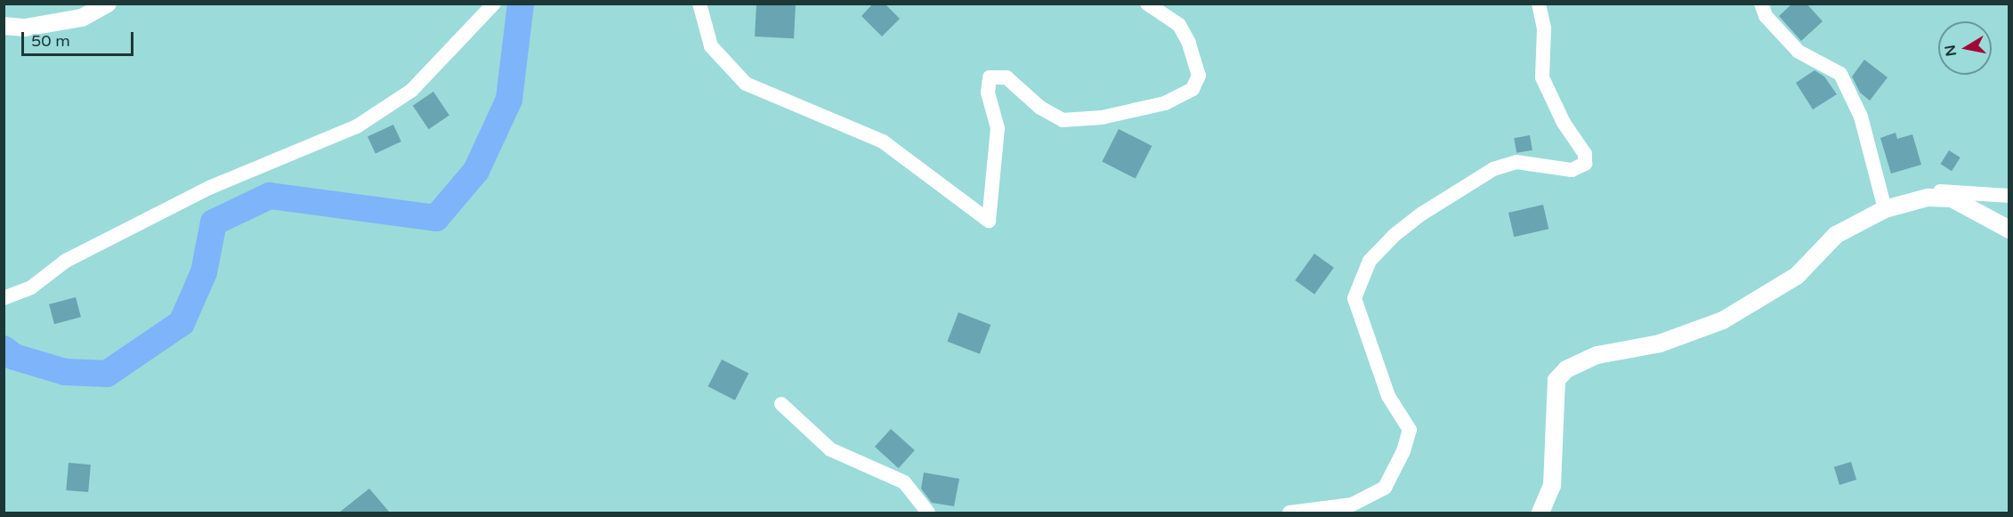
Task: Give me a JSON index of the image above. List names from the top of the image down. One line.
{"scale_bar":"50 m","north":"left"}
